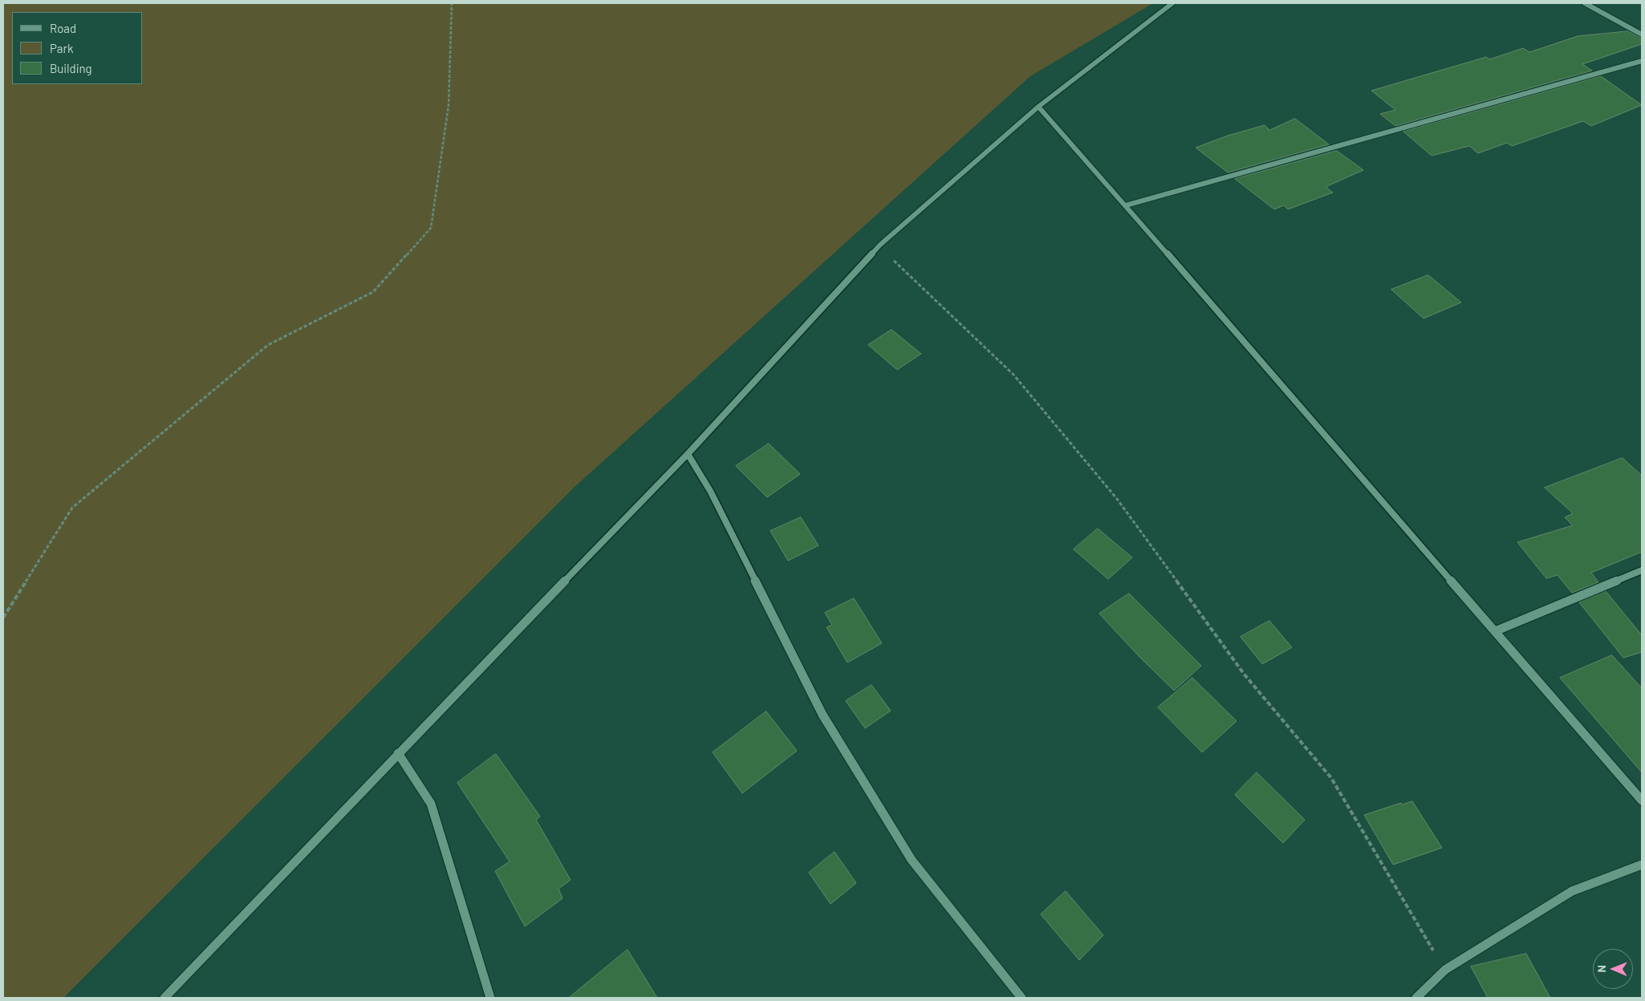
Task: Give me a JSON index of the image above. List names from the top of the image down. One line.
{"legend":["Road","Park","Building"],"north":"left"}
